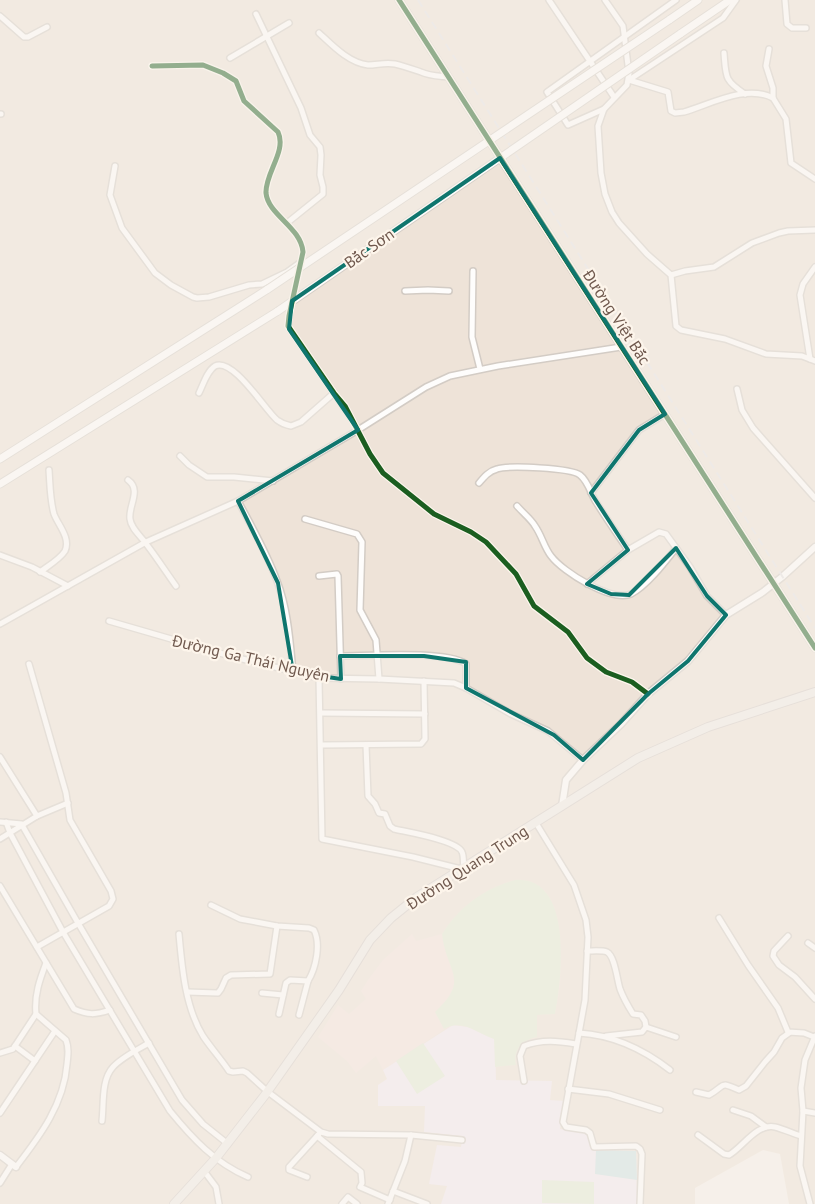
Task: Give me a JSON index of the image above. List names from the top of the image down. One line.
{"streets":{"main road":["Bắc Sơn","Đường Quang Trung"],"street":["Đường Việt Bắc","Đường Ga Thái Nguyên"]}}
